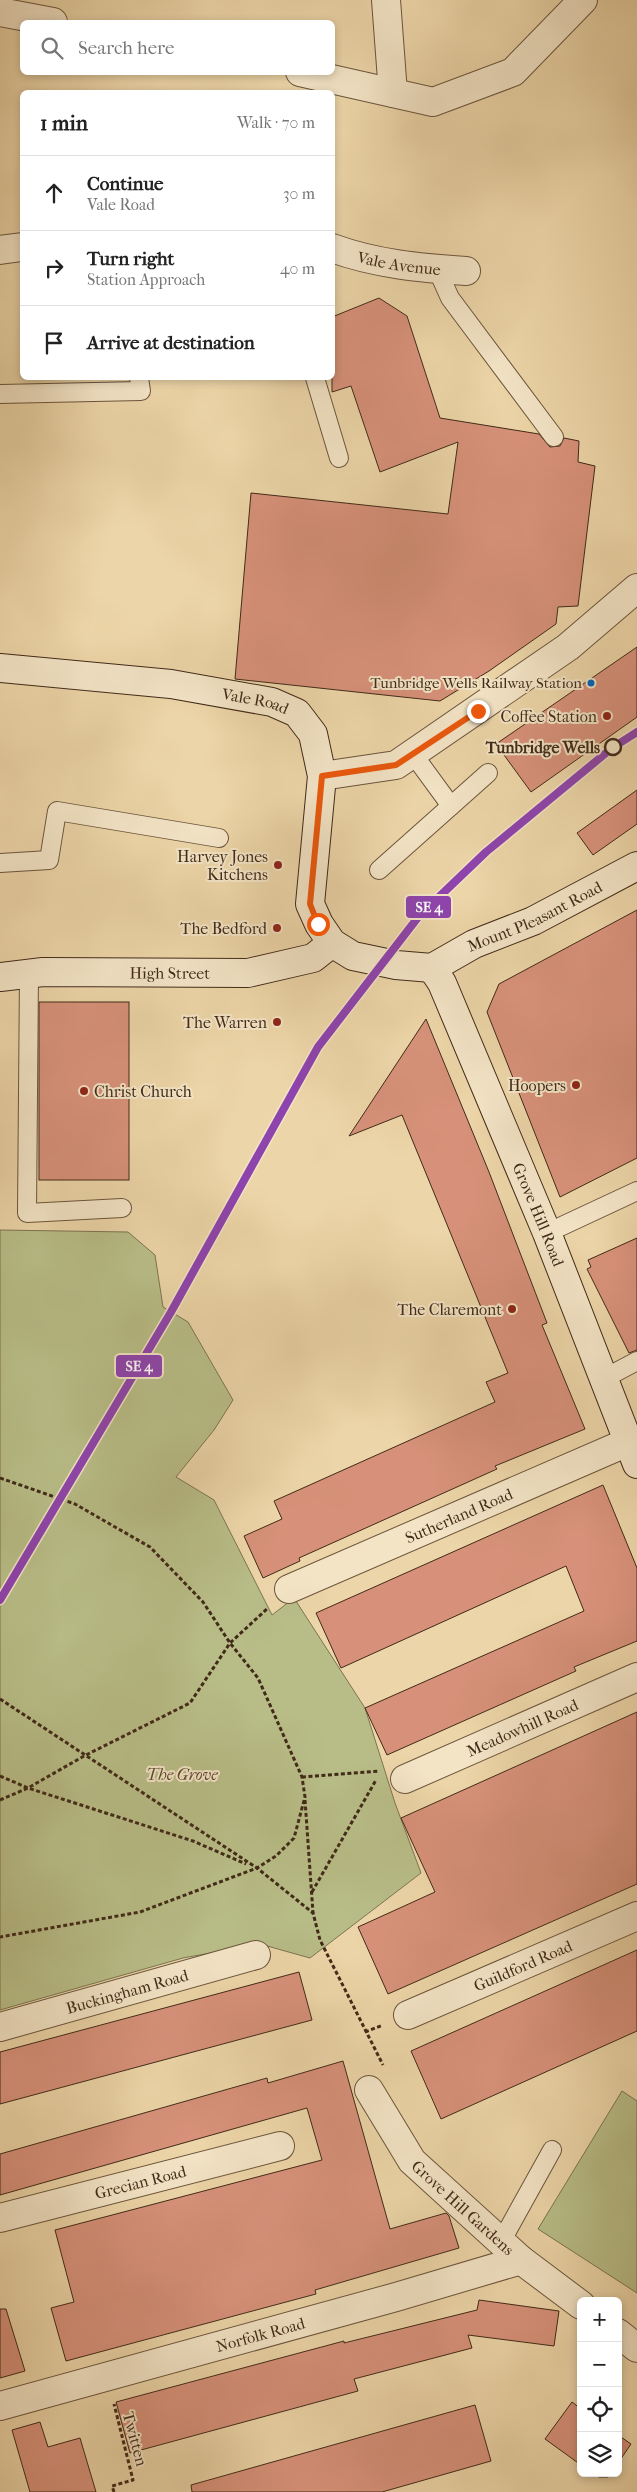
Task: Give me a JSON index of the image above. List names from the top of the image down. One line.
{"streets":{"street":["Vale Avenue","Vale Road","Mount Pleasant Road","High Street","Grove Hill Road","Sutherland Road","Meadowhill Road","Guildford Road","Buckingham Road","Grecian Road","Grove Hill Gardens","Norfolk Road"],"path":["Twitten"]},"crossings":[["Vale Road","High Street"],["Mount Pleasant Road","Grove Hill Road"],["Grove Hill Road","Sutherland Road"],["Grove Hill Gardens","Norfolk Road"],["Norfolk Road","Twitten"]],"parks":["The Grove"],"places":["Tunbridge Wells Railway Station","Coffee Station","Tunbridge Wells","Harvey Jones Kitchens","The Bedford","The Warren","Hoopers","Christ Church","The Claremont"],"page":{"search":"Search here","heading":["1 min","Walk · 70 m"],"list":[["Continue","Vale Road","30 m"],["Turn right","Station Approach","40 m"],"Arrive at destination"],"map_buttons":["+","−"]}}
